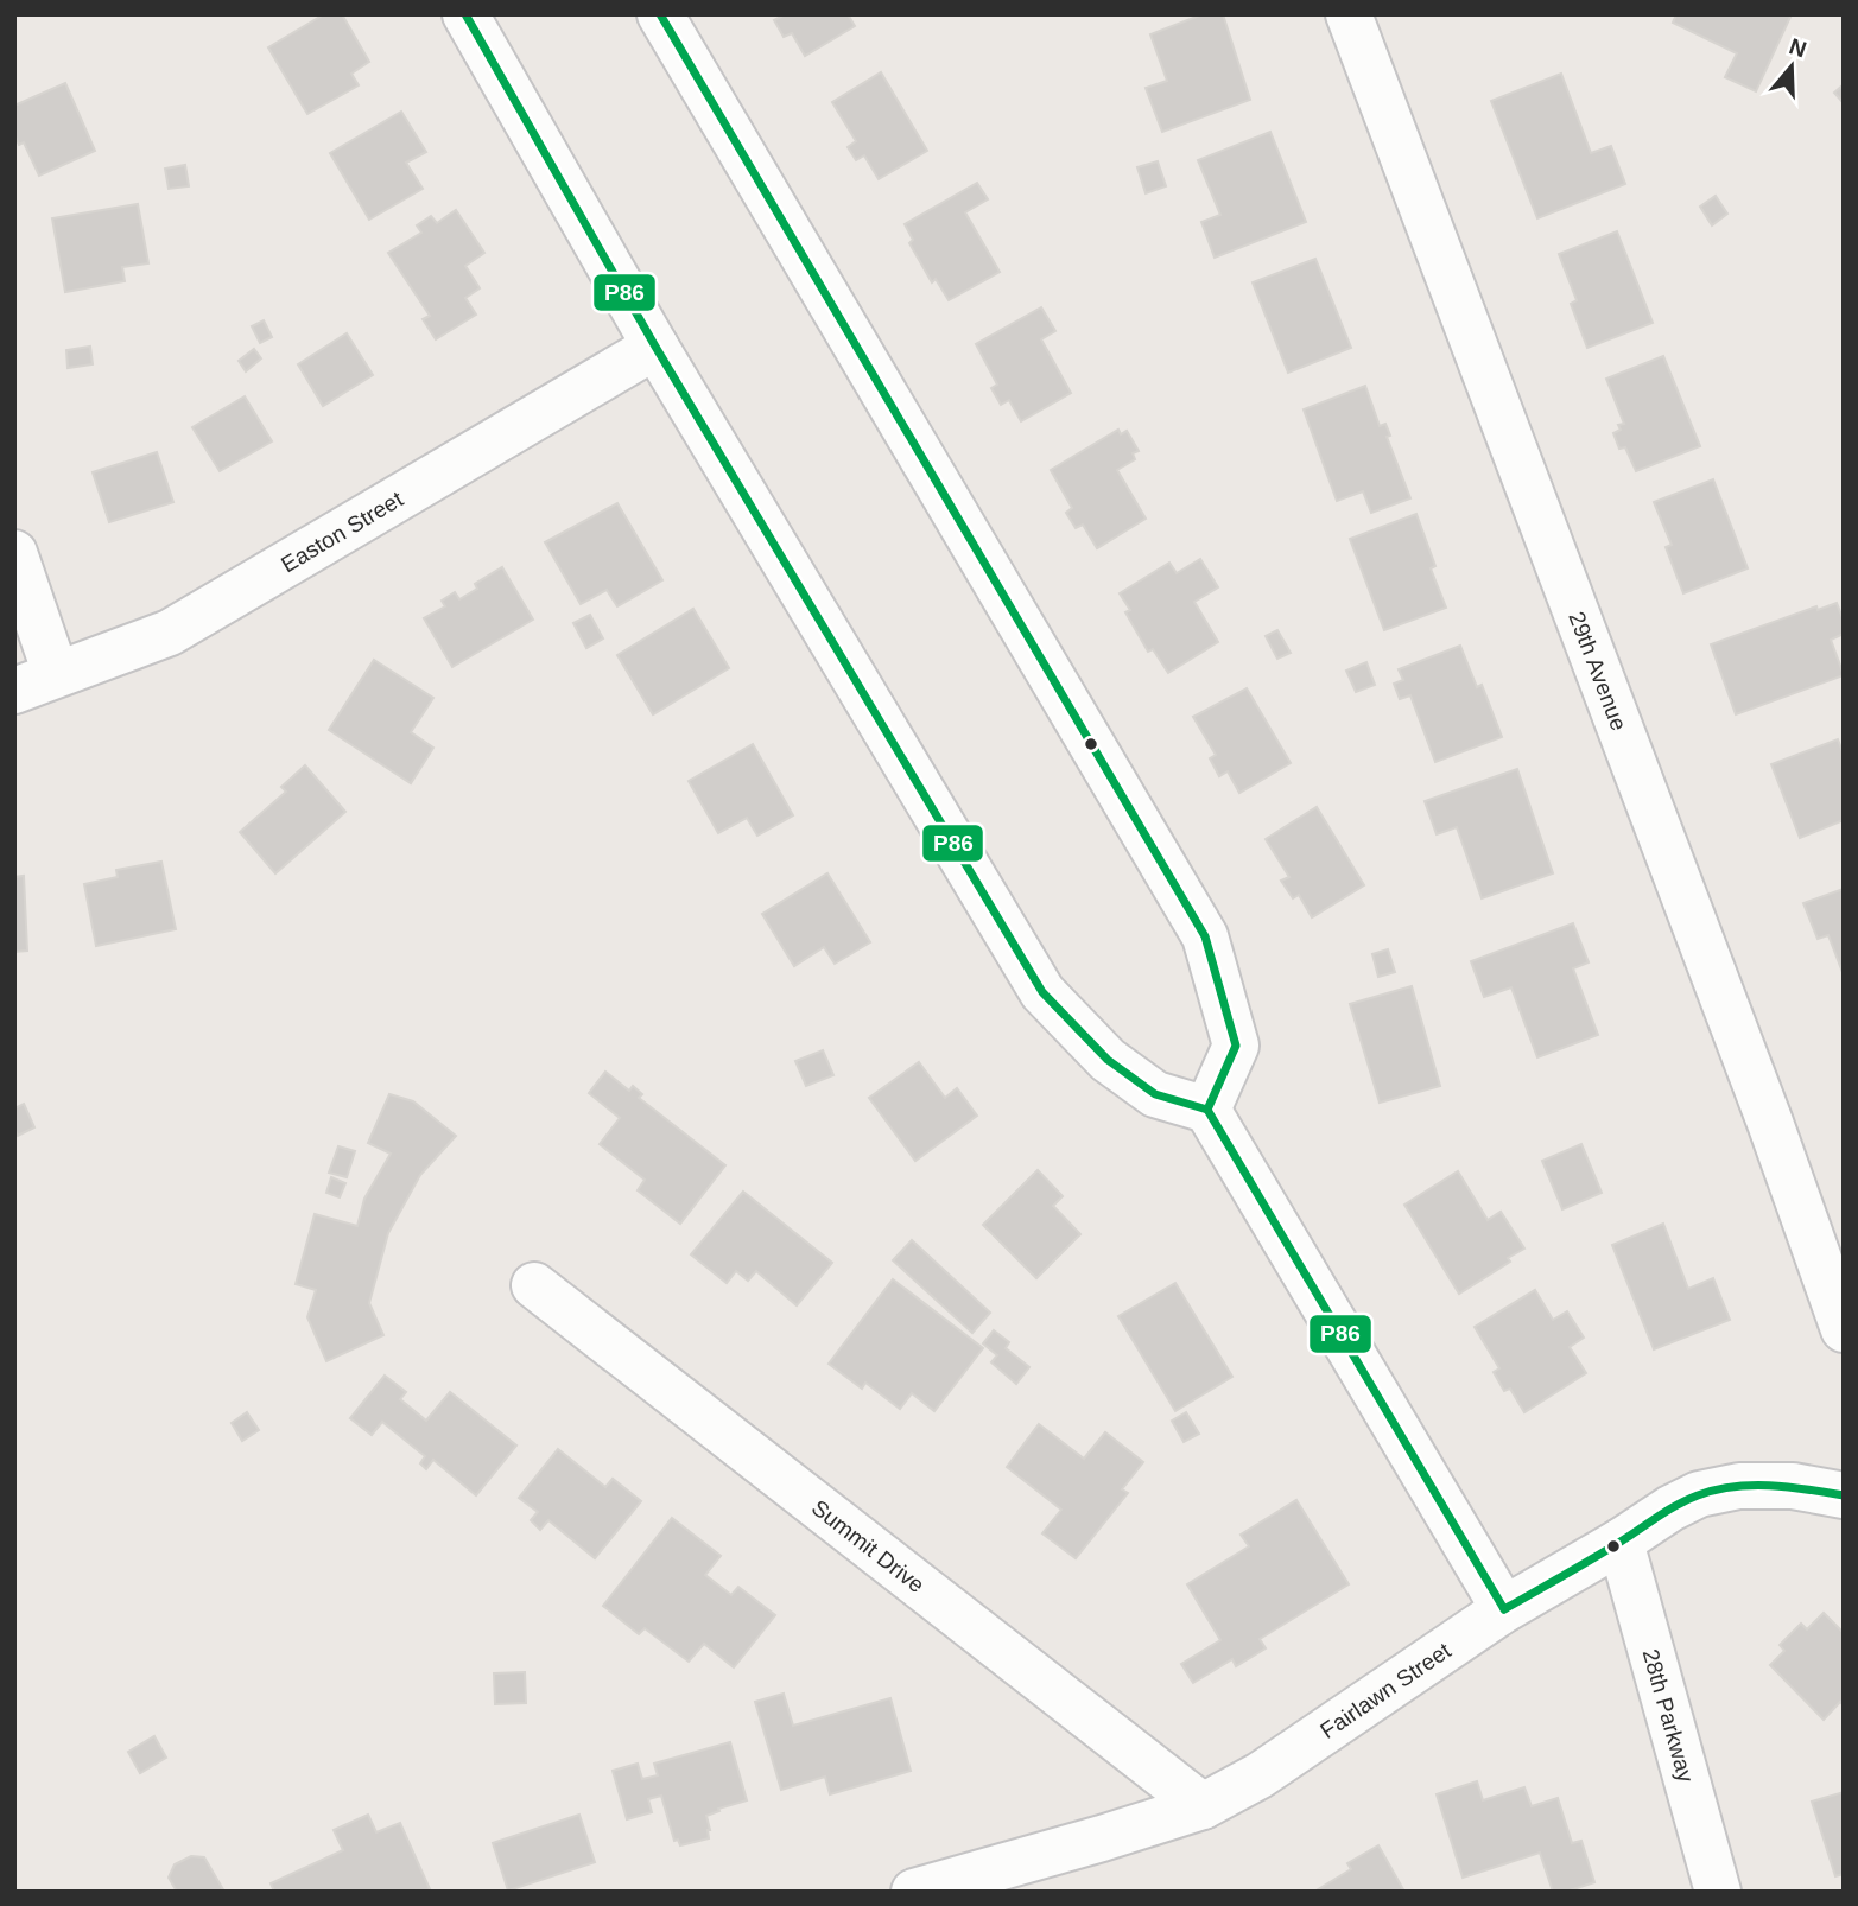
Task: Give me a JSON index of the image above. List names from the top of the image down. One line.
{"streets":{"street":["Easton Street","29th Avenue","Summit Drive","Fairlawn Street","28th Parkway"]},"crossings":[["Summit Drive","Fairlawn Street"],["Fairlawn Street","28th Parkway"]],"lines":["transit line P86"],"north":"top"}
